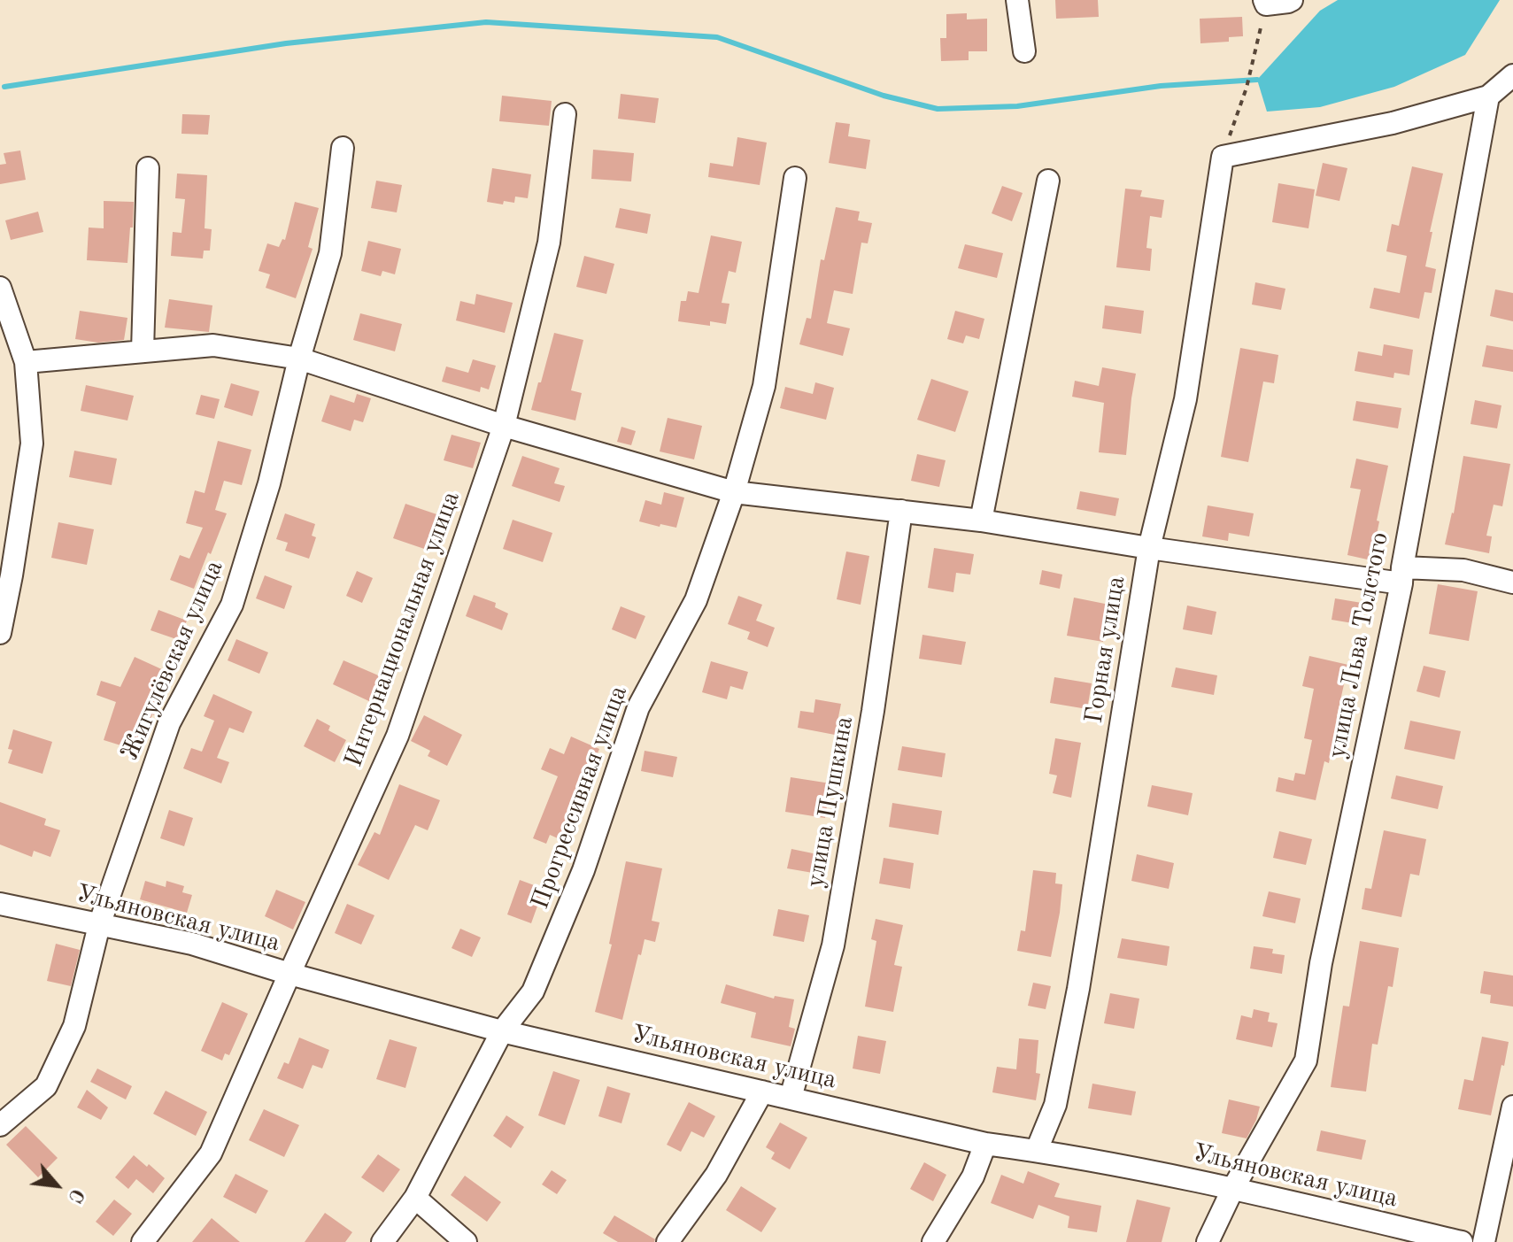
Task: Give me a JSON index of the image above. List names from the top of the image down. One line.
{"streets":{"street":["Интернациональная улица","улица Льва Толстого","Горная улица","Жигулёвская улица","Прогрессивная улица","улица Пушкина","Ульяновская улица"]},"crossings":[["Интернациональная улица","Ульяновская улица"],["улица Льва Толстого","Ульяновская улица"],["Горная улица","Ульяновская улица"],["Жигулёвская улица","Ульяновская улица"],["Прогрессивная улица","Ульяновская улица"],["улица Пушкина","Ульяновская улица"]],"north":"bottom right"}
